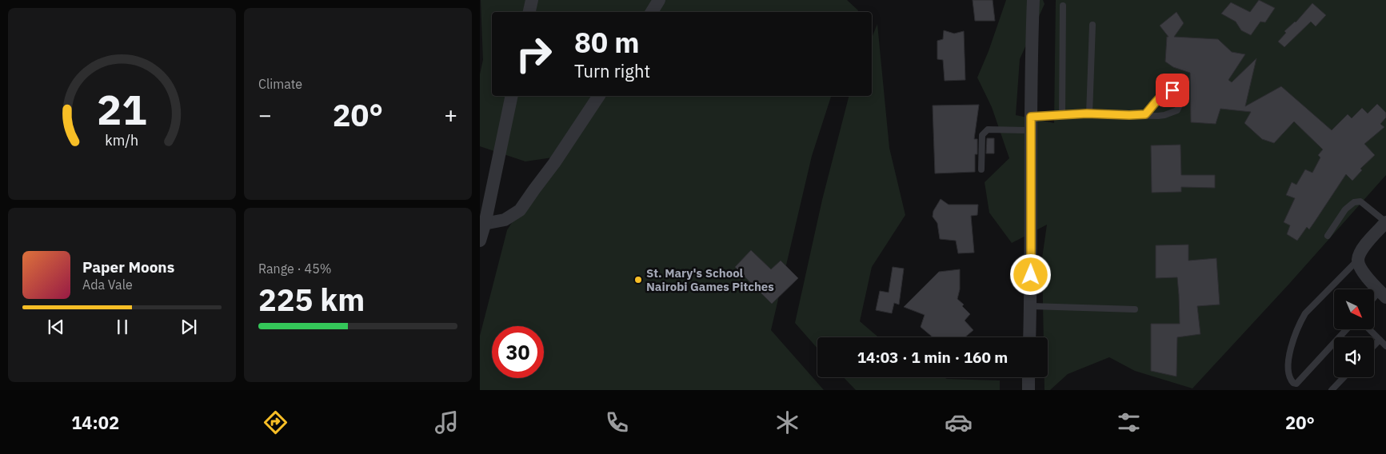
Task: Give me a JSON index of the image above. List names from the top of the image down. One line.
{"places":["St. Mary's School Nairobi Games Pitches"],"north":"bottom right","page":{"tile":["Climate",["Range · 45%","225 km"]],"turn":["80 m","Turn right"],"heat":["−","20°","+"],"song":["Paper Moons","Ada Vale"],"limit":"30","trip":"14:03 · 1 min · 160 m","tabs":["14:02","20°"],"gauge":["21","km/h"]}}
